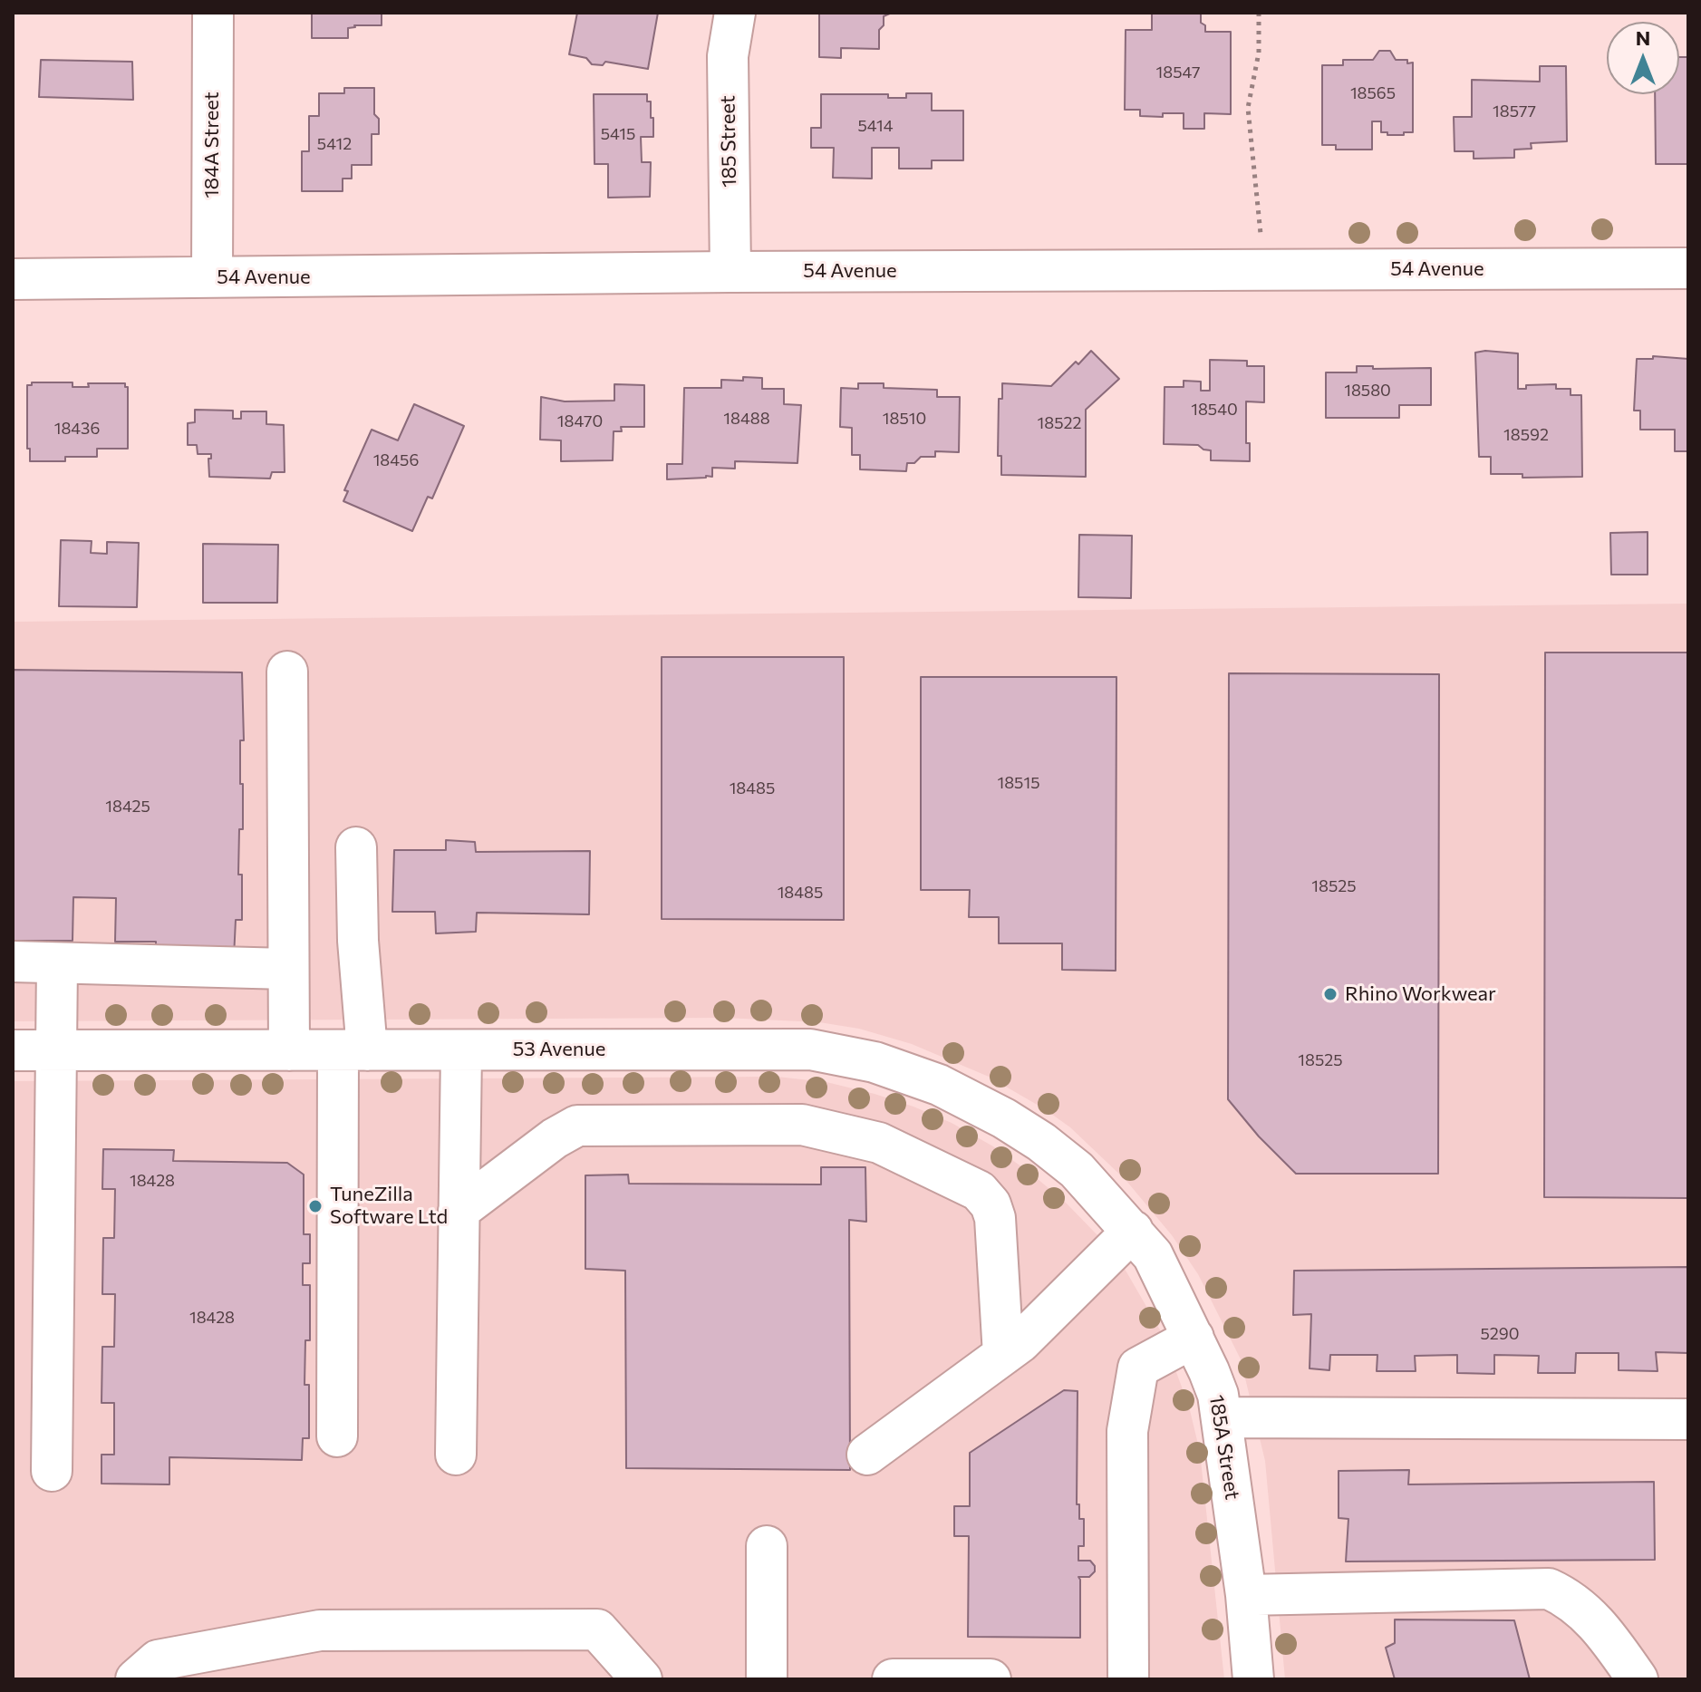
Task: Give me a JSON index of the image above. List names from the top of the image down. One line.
{"streets":{"street":["185 Street","184A Street","54 Avenue","53 Avenue","185A Street"]},"crossings":[["185 Street","54 Avenue"],["184A Street","54 Avenue"],["53 Avenue","185A Street"]],"places":["Rhino Workwear","TuneZilla Software Ltd"],"house_numbers":["18547","18565","18577","5414","5415","5412","18580","18540","18488","18510","18470","18522","18436","18592","18456","18515","18485","18425","18525","18485","18525","18428","18428","5290"],"north":"top"}
